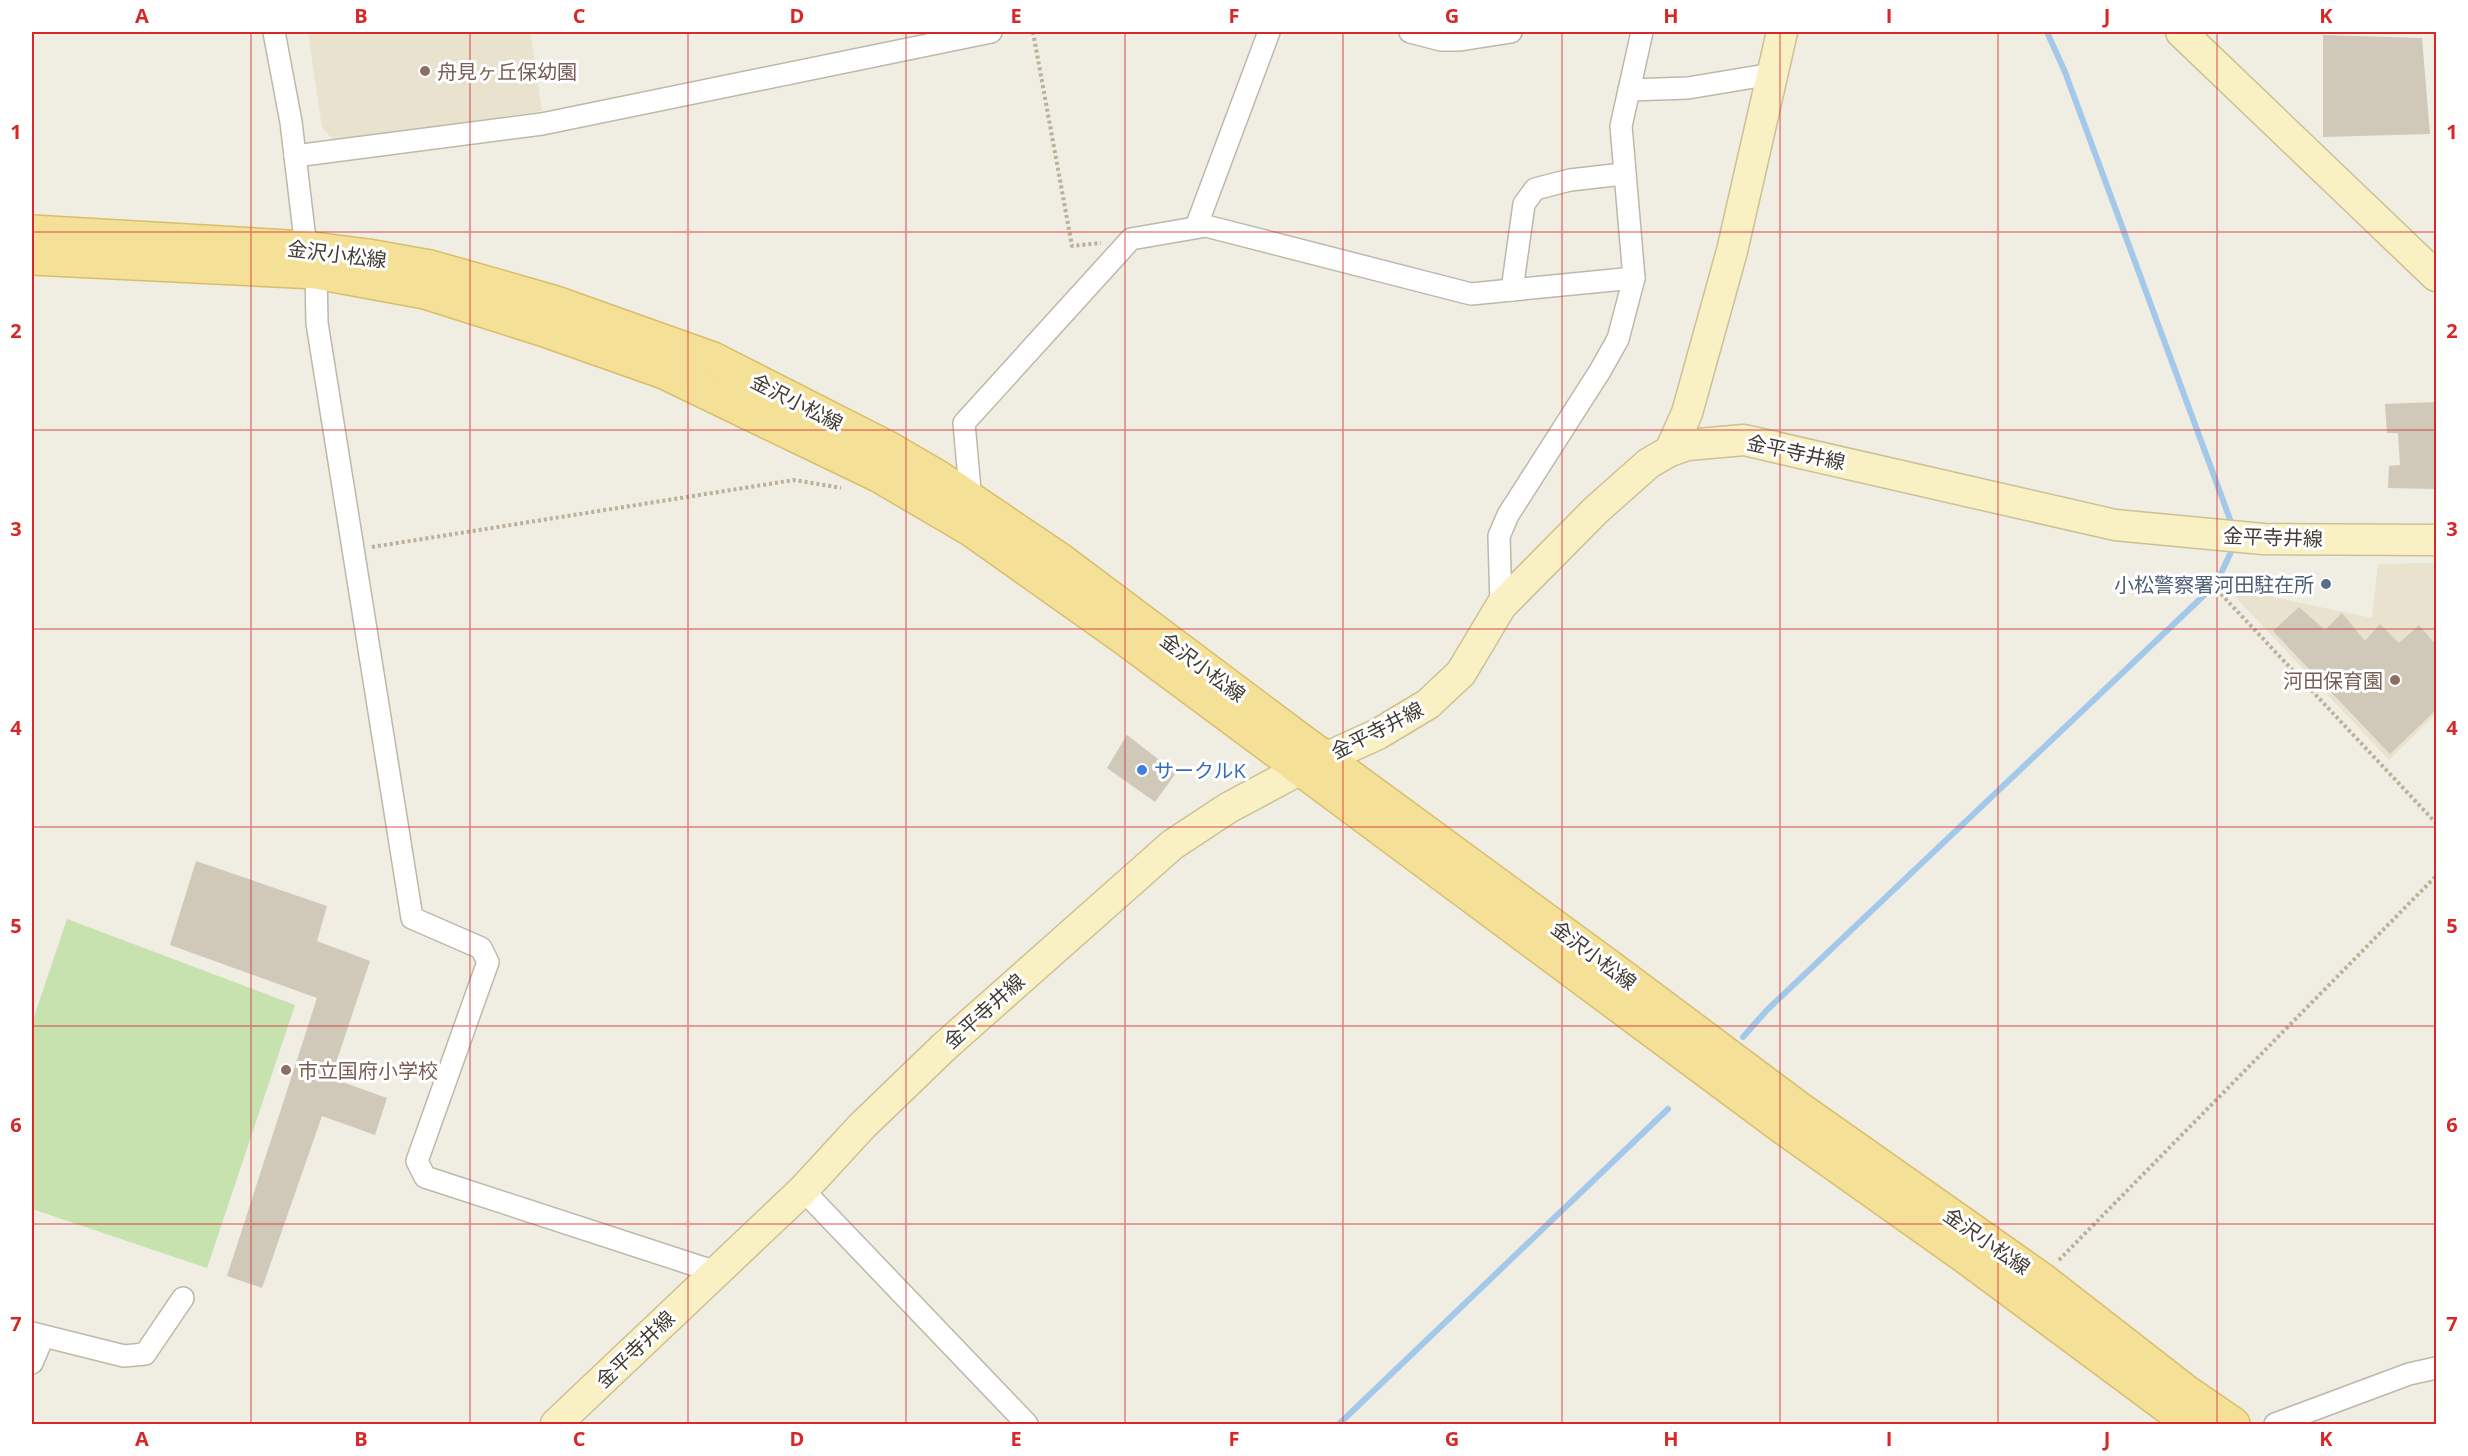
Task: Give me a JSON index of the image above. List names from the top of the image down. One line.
{"streets":{"main road":["金沢小松線","金平寺井線"]},"crossings":[["金沢小松線","金平寺井線"]],"places":["舟見ヶ丘保幼園","小松警察署河田駐在所","河田保育園","サークルK","市立国府小学校"],"grid":{"columns":["A","B","C","D","E","F","G","H","I","J","K"],"rows":["1","2","3","4","5","6","7"]}}
